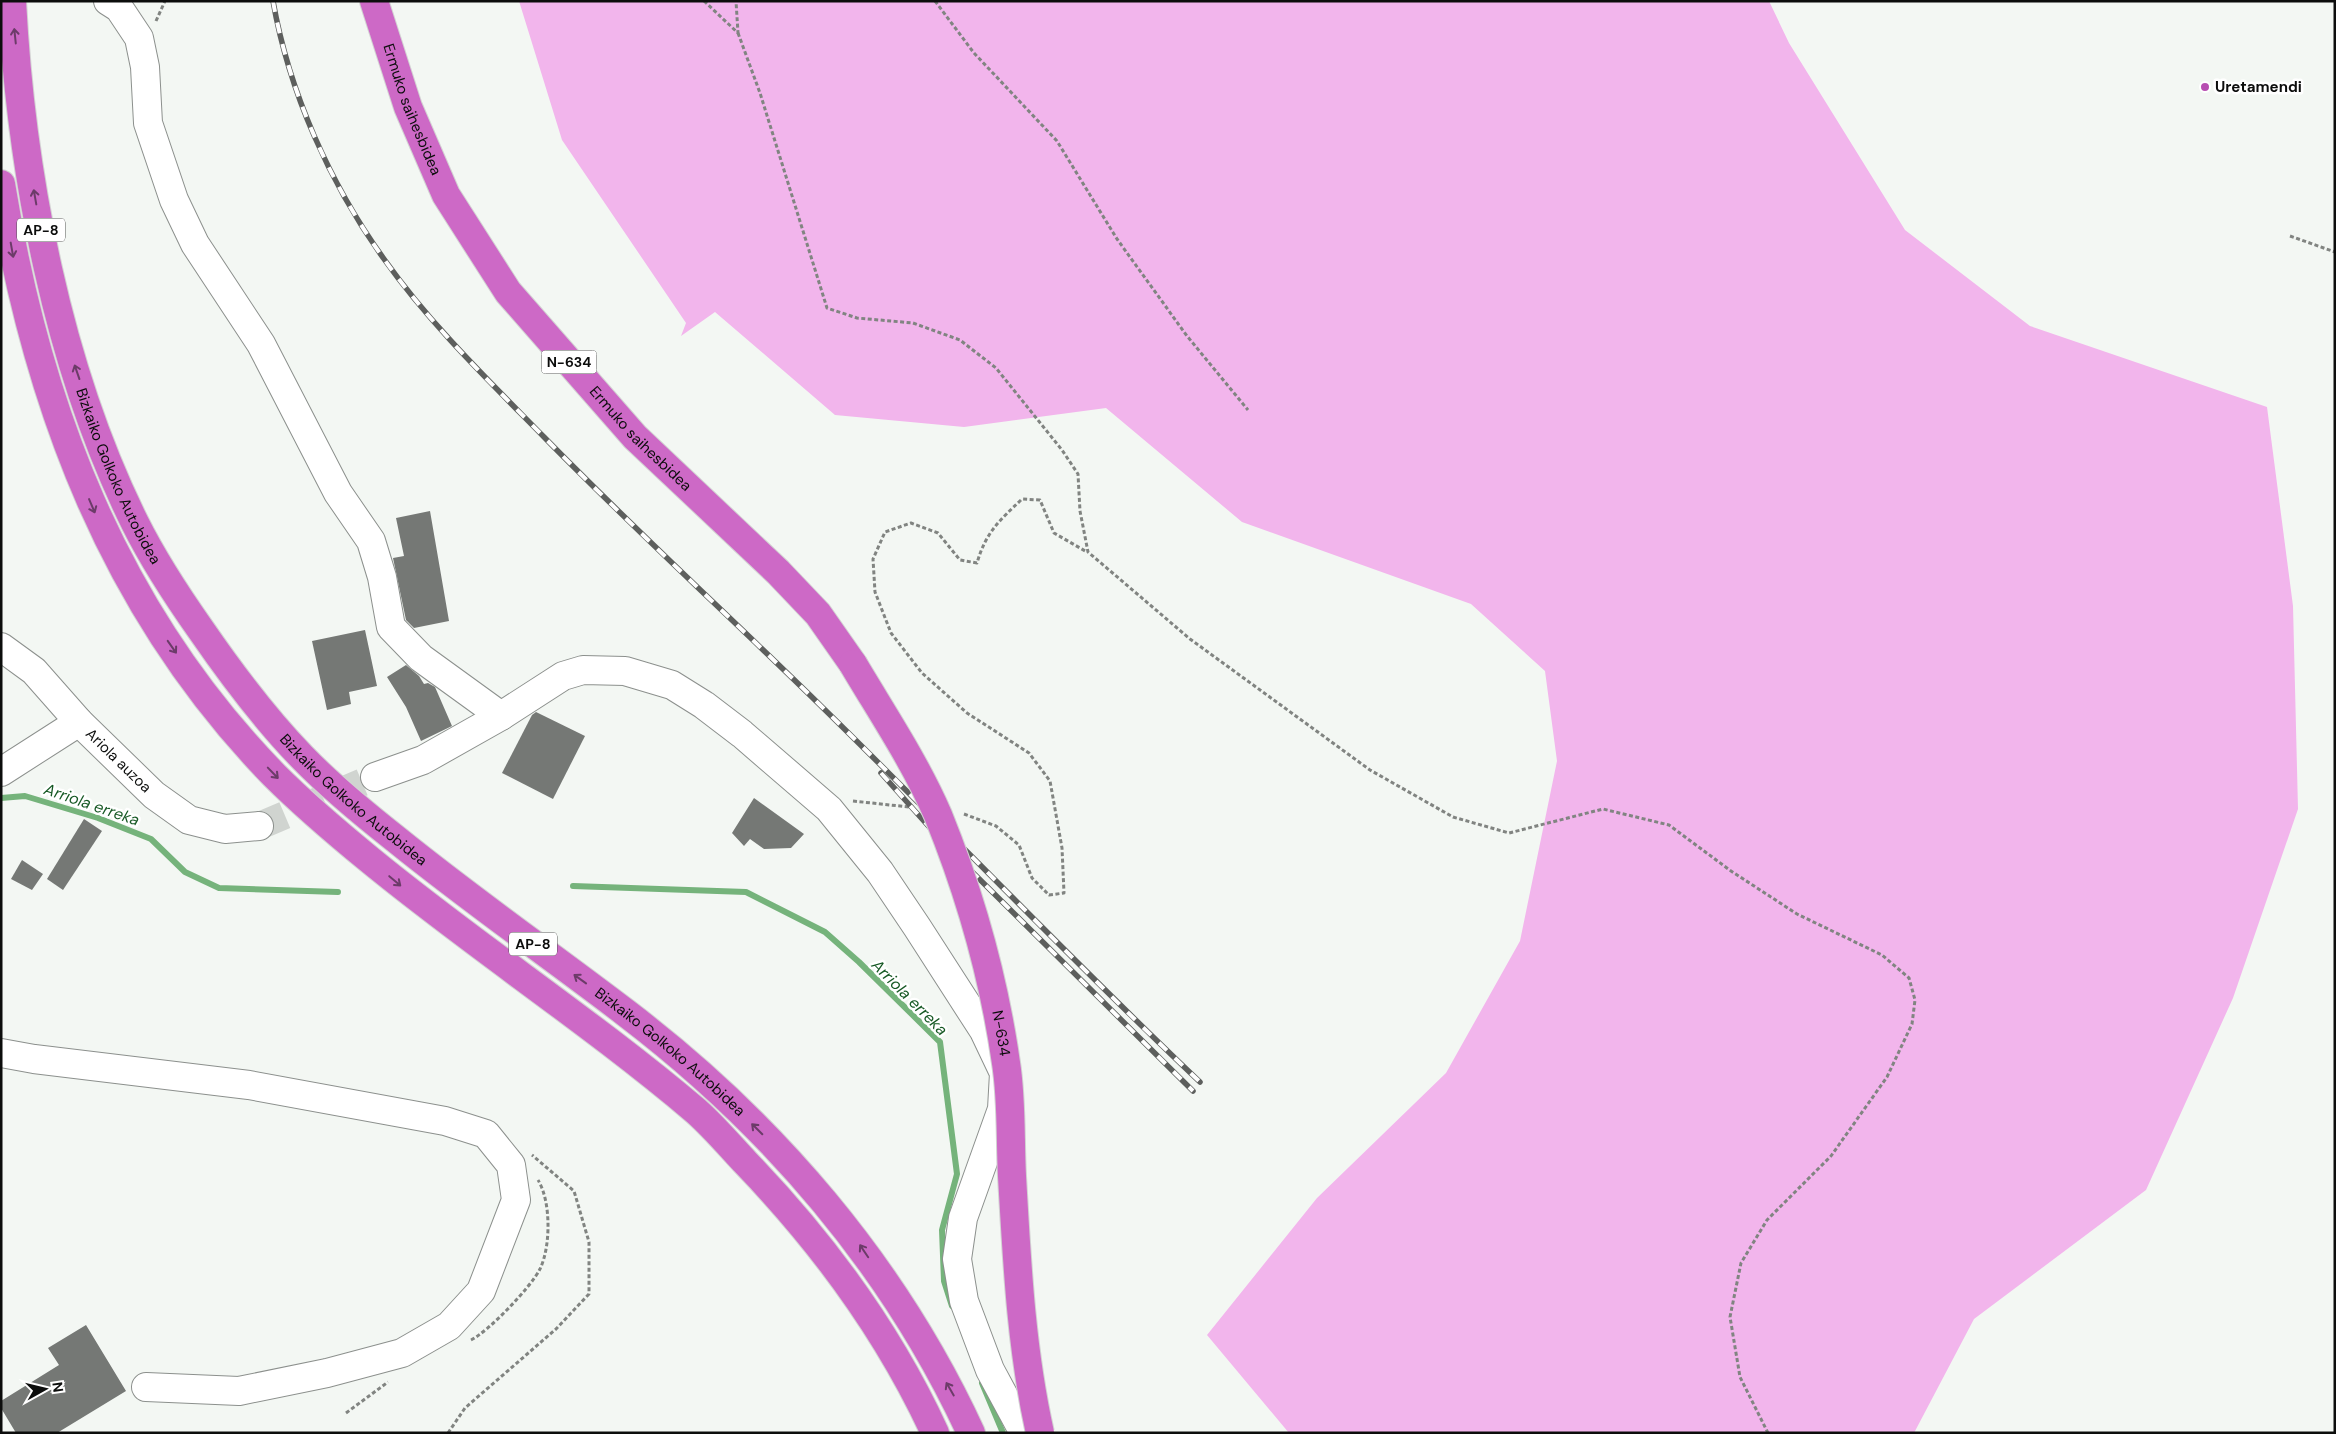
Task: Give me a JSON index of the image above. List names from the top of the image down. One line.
{"streets":{"highway":["Ermuko saihesbidea","AP-8","N-634","Bizkaiko Golkoko Autobidea"],"street":["Ariola auzoa"]},"crossings":[["Ermuko saihesbidea","N-634"]],"water":["Arriola erreka"],"places":["Uretamendi"],"north":"right"}
